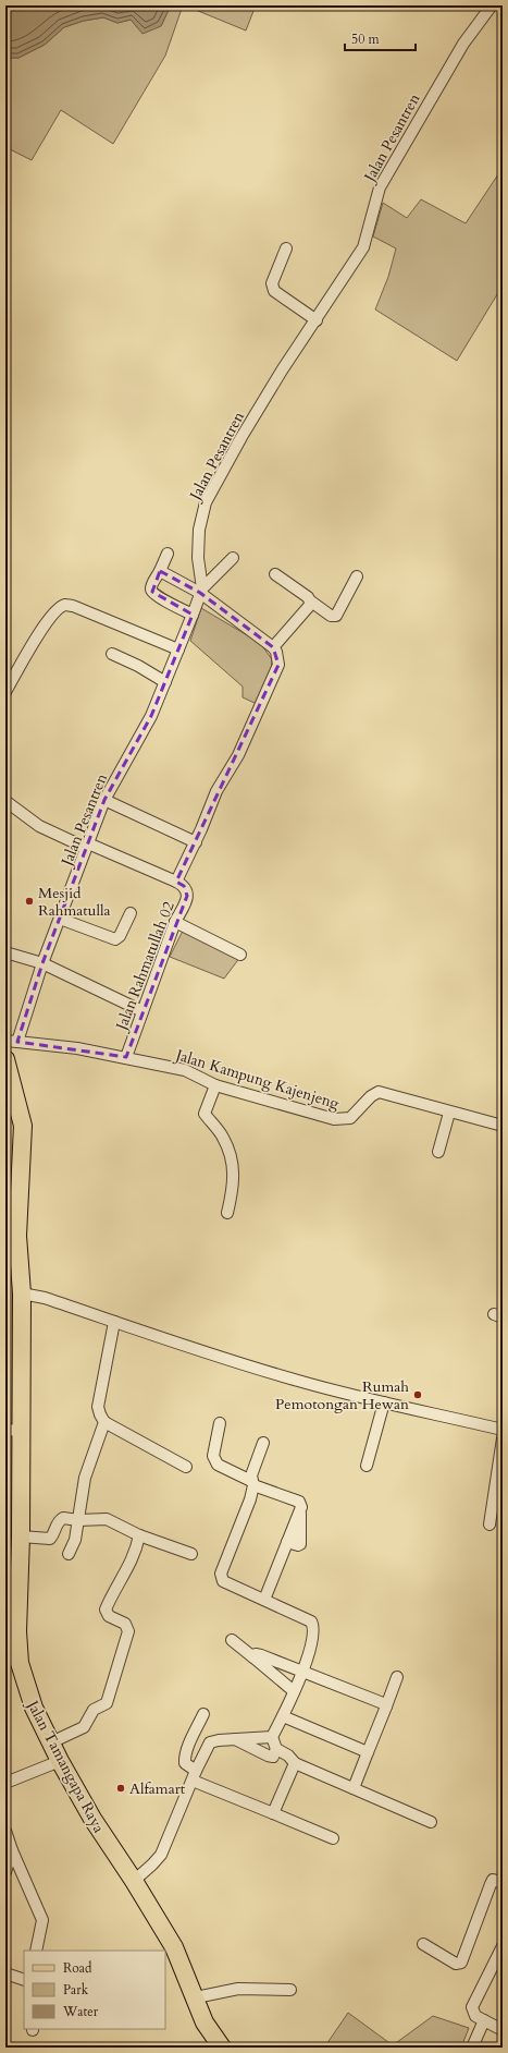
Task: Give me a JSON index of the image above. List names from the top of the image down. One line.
{"streets":{"main road":["Jalan Tamangapa Raya"],"street":["Jalan Pesantren","Jalan Rahmatullah 02","Jalan Kampung Kajenjeng"]},"crossings":[["Jalan Pesantren","Jalan Rahmatullah 02"],["Jalan Pesantren","Jalan Kampung Kajenjeng"],["Jalan Rahmatullah 02","Jalan Kampung Kajenjeng"]],"places":["Mesjid Rahmatulla","Rumah Pemotongan Hewan","Alfamart"],"legend":["Road","Park","Water"],"scale_bar":"50 m"}
